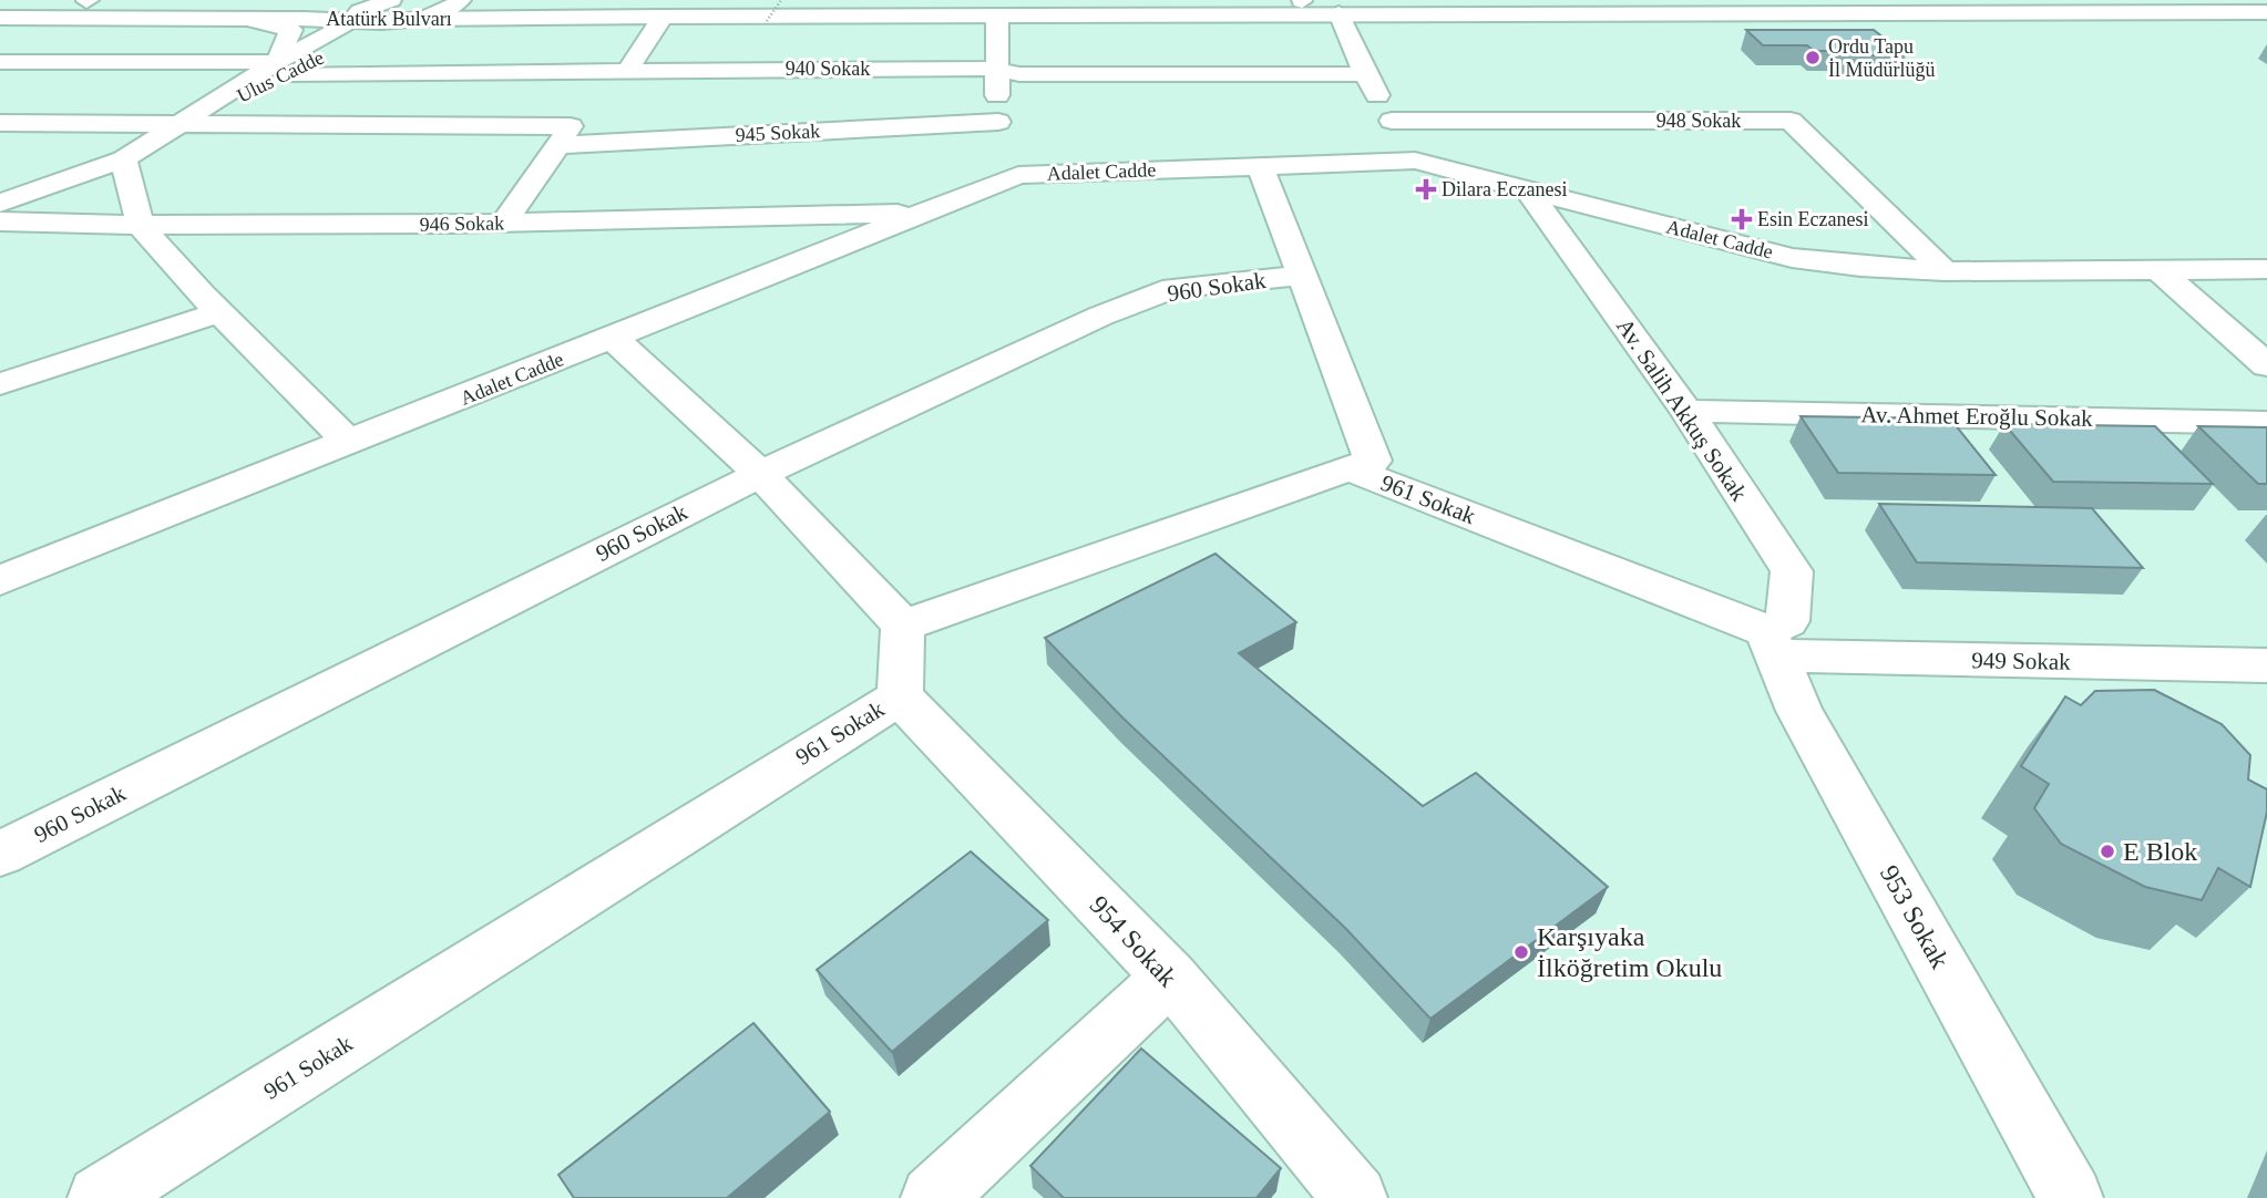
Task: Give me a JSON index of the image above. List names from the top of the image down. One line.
{"streets":{"main road":["Atatürk Bulvarı","940 Sokak","Ulus Cadde","948 Sokak","945 Sokak","Adalet Cadde","946 Sokak","960 Sokak","Av. Salih Akkuş Sokak","Av. Ahmet Eroğlu Sokak","961 Sokak","949 Sokak","953 Sokak","954 Sokak"]},"crossings":[["Atatürk Bulvarı","Ulus Cadde"],["940 Sokak","Ulus Cadde"],["Ulus Cadde","945 Sokak"],["948 Sokak","Adalet Cadde"],["Adalet Cadde","946 Sokak"],["Adalet Cadde","Av. Salih Akkuş Sokak"],["Av. Salih Akkuş Sokak","Av. Ahmet Eroğlu Sokak"],["Av. Salih Akkuş Sokak","961 Sokak"],["Av. Salih Akkuş Sokak","949 Sokak"],["Av. Salih Akkuş Sokak","953 Sokak"],["961 Sokak","949 Sokak"],["961 Sokak","953 Sokak"],["961 Sokak","954 Sokak"],["949 Sokak","953 Sokak"]],"places":{"other":["Ordu Tapu İl Müdürlüğü","E Blok","Karşıyaka İlköğretim Okulu"],"health":["Dilara Eczanesi","Esin Eczanesi"]}}
